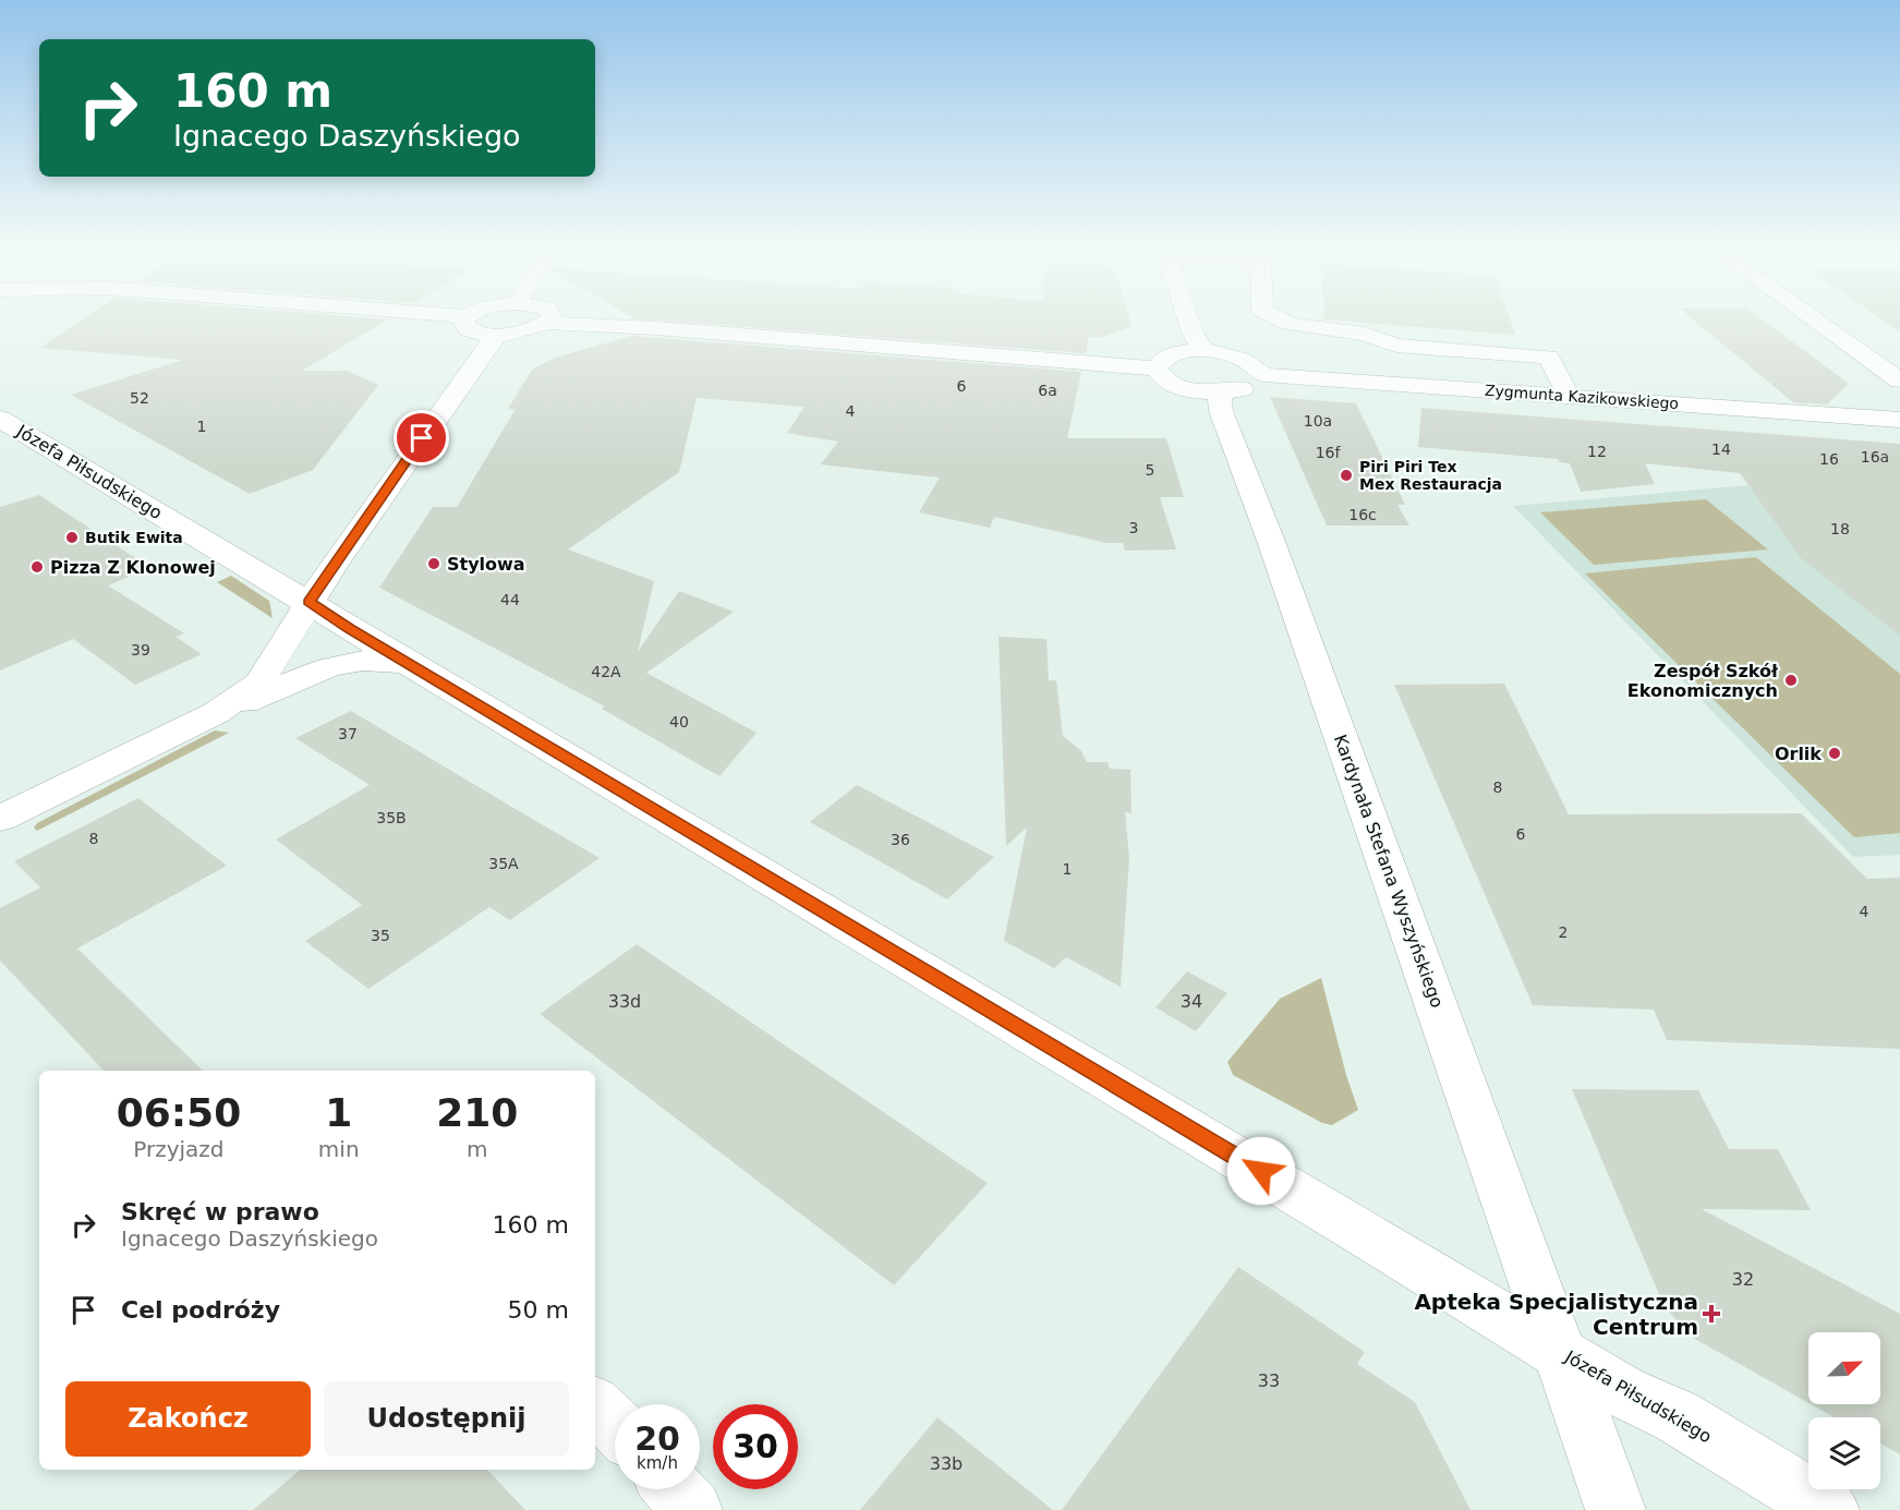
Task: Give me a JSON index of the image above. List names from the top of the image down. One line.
{"streets":{"street":["Zygmunta Kazikowskiego","Józefa Piłsudskiego","Kardynała Stefana Wyszyńskiego"]},"crossings":[["Józefa Piłsudskiego","Kardynała Stefana Wyszyńskiego"]],"places":{"other":["Piri Piri Tex Mex Restauracja","Butik Ewita","Stylowa","Pizza Z Klonowej","Zespół Szkół Ekonomicznych","Orlik"],"health":["Apteka Specjalistyczna Centrum"]},"house_numbers":["6","6a","52","4","10a","1","14","12","16f","16a","16","5","16c","3","18","44","39","42A","40","37","8","35B","6","8","36","35A","1","4","2","35","33d","34","32","33","33b"],"north":"top right","page":{"turn":["160 m","Ignacego Daszyńskiego"],"eta":["06:50","Przyjazd","1","min","210","m"],"list":[{"name":"Skręć w prawo","note":"Ignacego Daszyńskiego","value":"160 m"},{"name":"Cel podróży","value":"50 m"}],"buttons":["Zakończ","Udostępnij"],"speed":"20 km/h","limit":"30"}}
